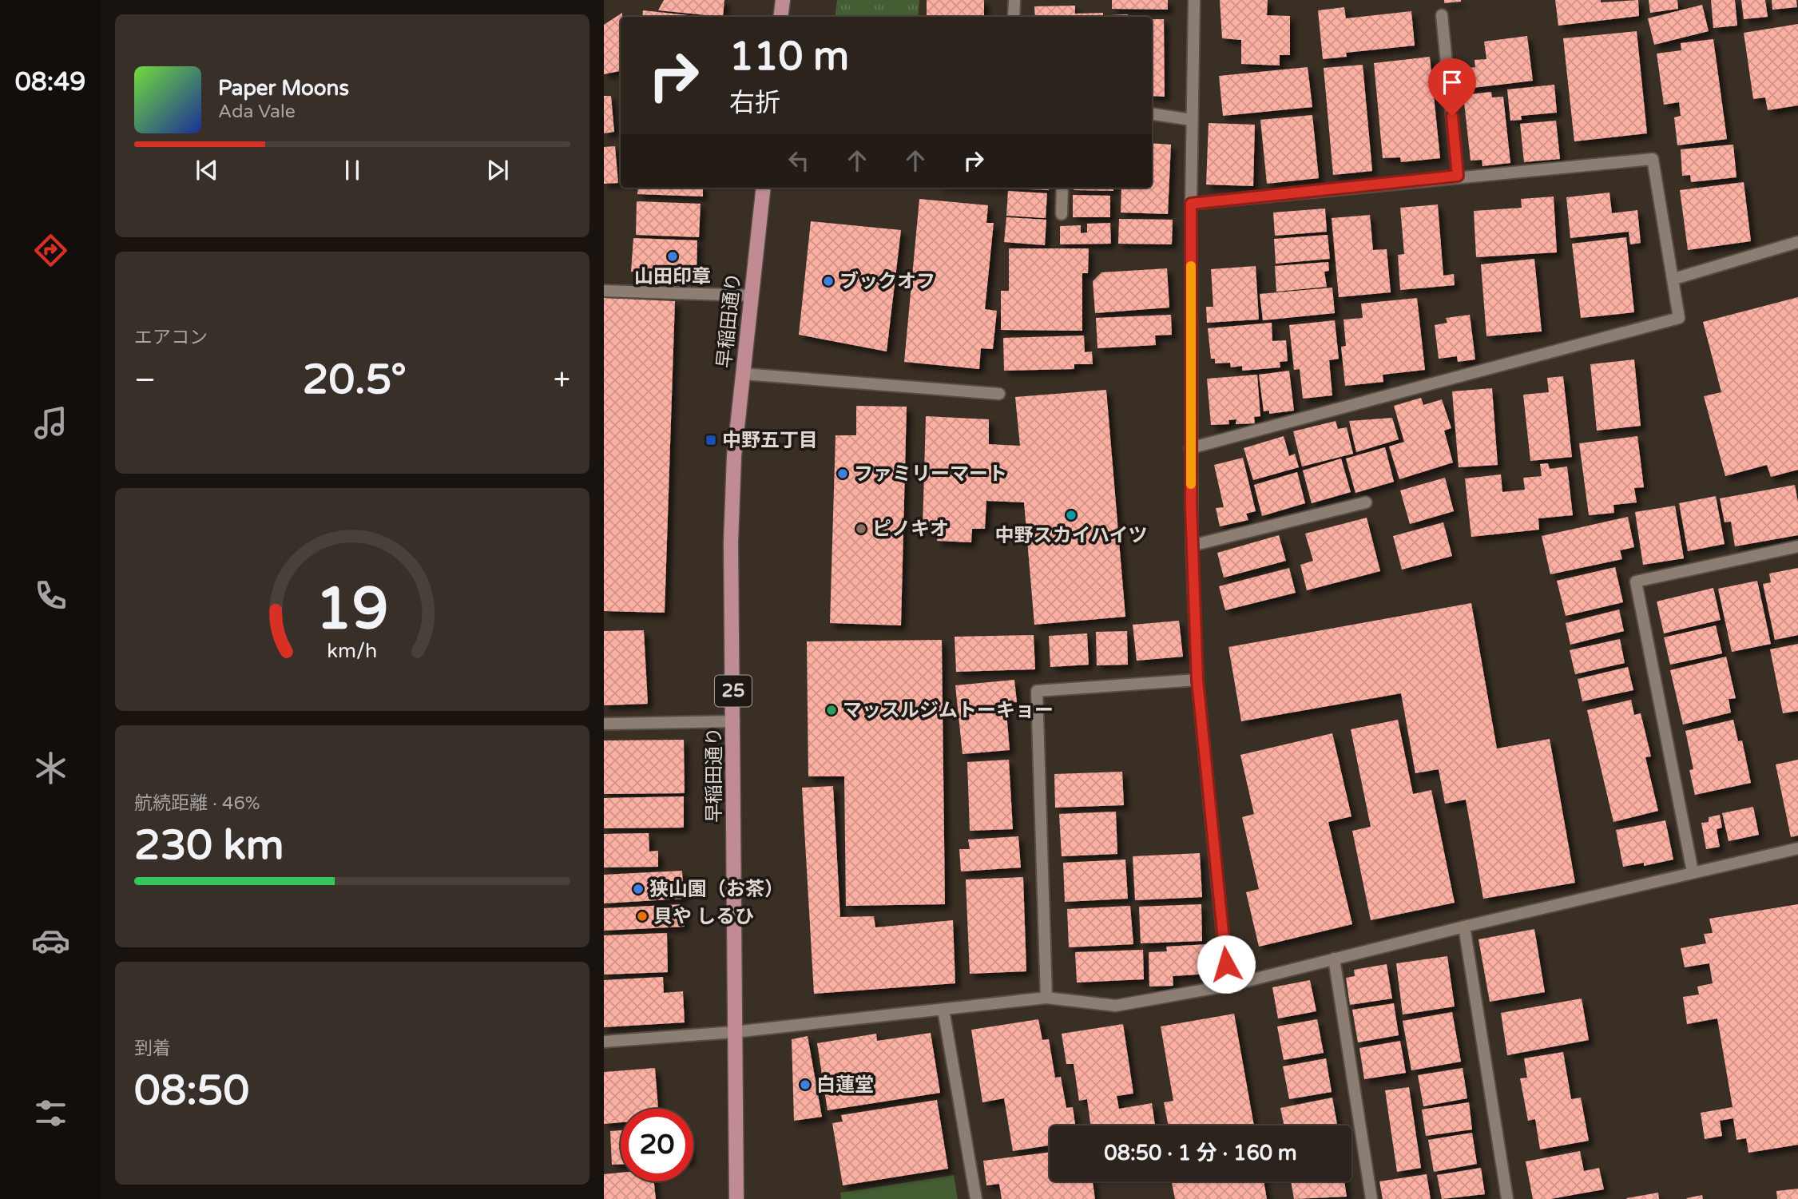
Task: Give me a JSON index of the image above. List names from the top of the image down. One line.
{"streets":{"main road":["早稲田通り","25"]},"places":{"other":["山田印章","ブックオフ","ファミリーマート","中野スカイハイツ","ピノキオ","マッスルジムトーキョー","狭山園（お茶）","貝や しるひ","白蓮堂"],"transit":["中野五丁目"]},"page":{"tabs":"08:49","turn":["110 m","右折"],"song":["Paper Moons","Ada Vale"],"tile":["エアコン",["航続距離 · 46%","230 km"],["到着","08:50"]],"heat":["−","20.5°","+"],"limit":"20","trip":"08:50 · 1 分 · 160 m","gauge":["19","km/h"]}}
